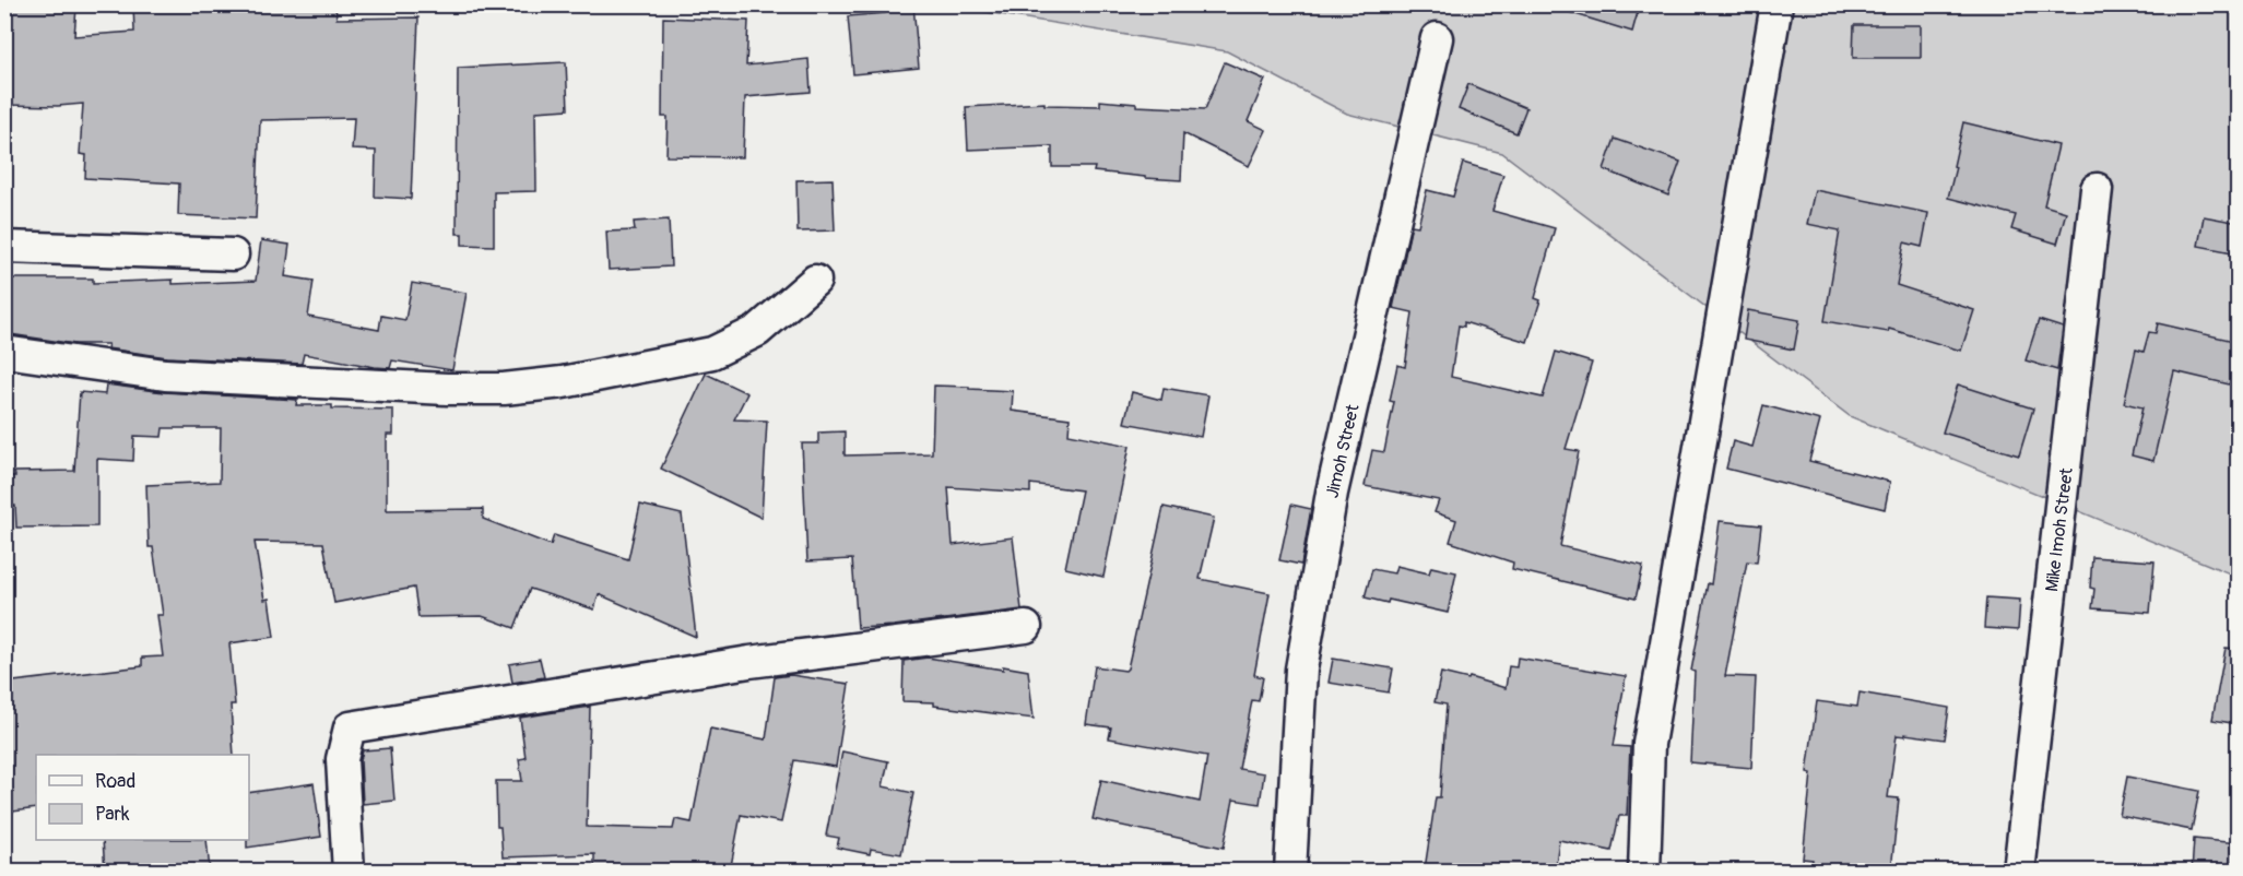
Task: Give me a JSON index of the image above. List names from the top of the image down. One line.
{"streets":{"street":["Jimoh Street","Mike Imoh Street"]},"legend":["Road","Park"]}
